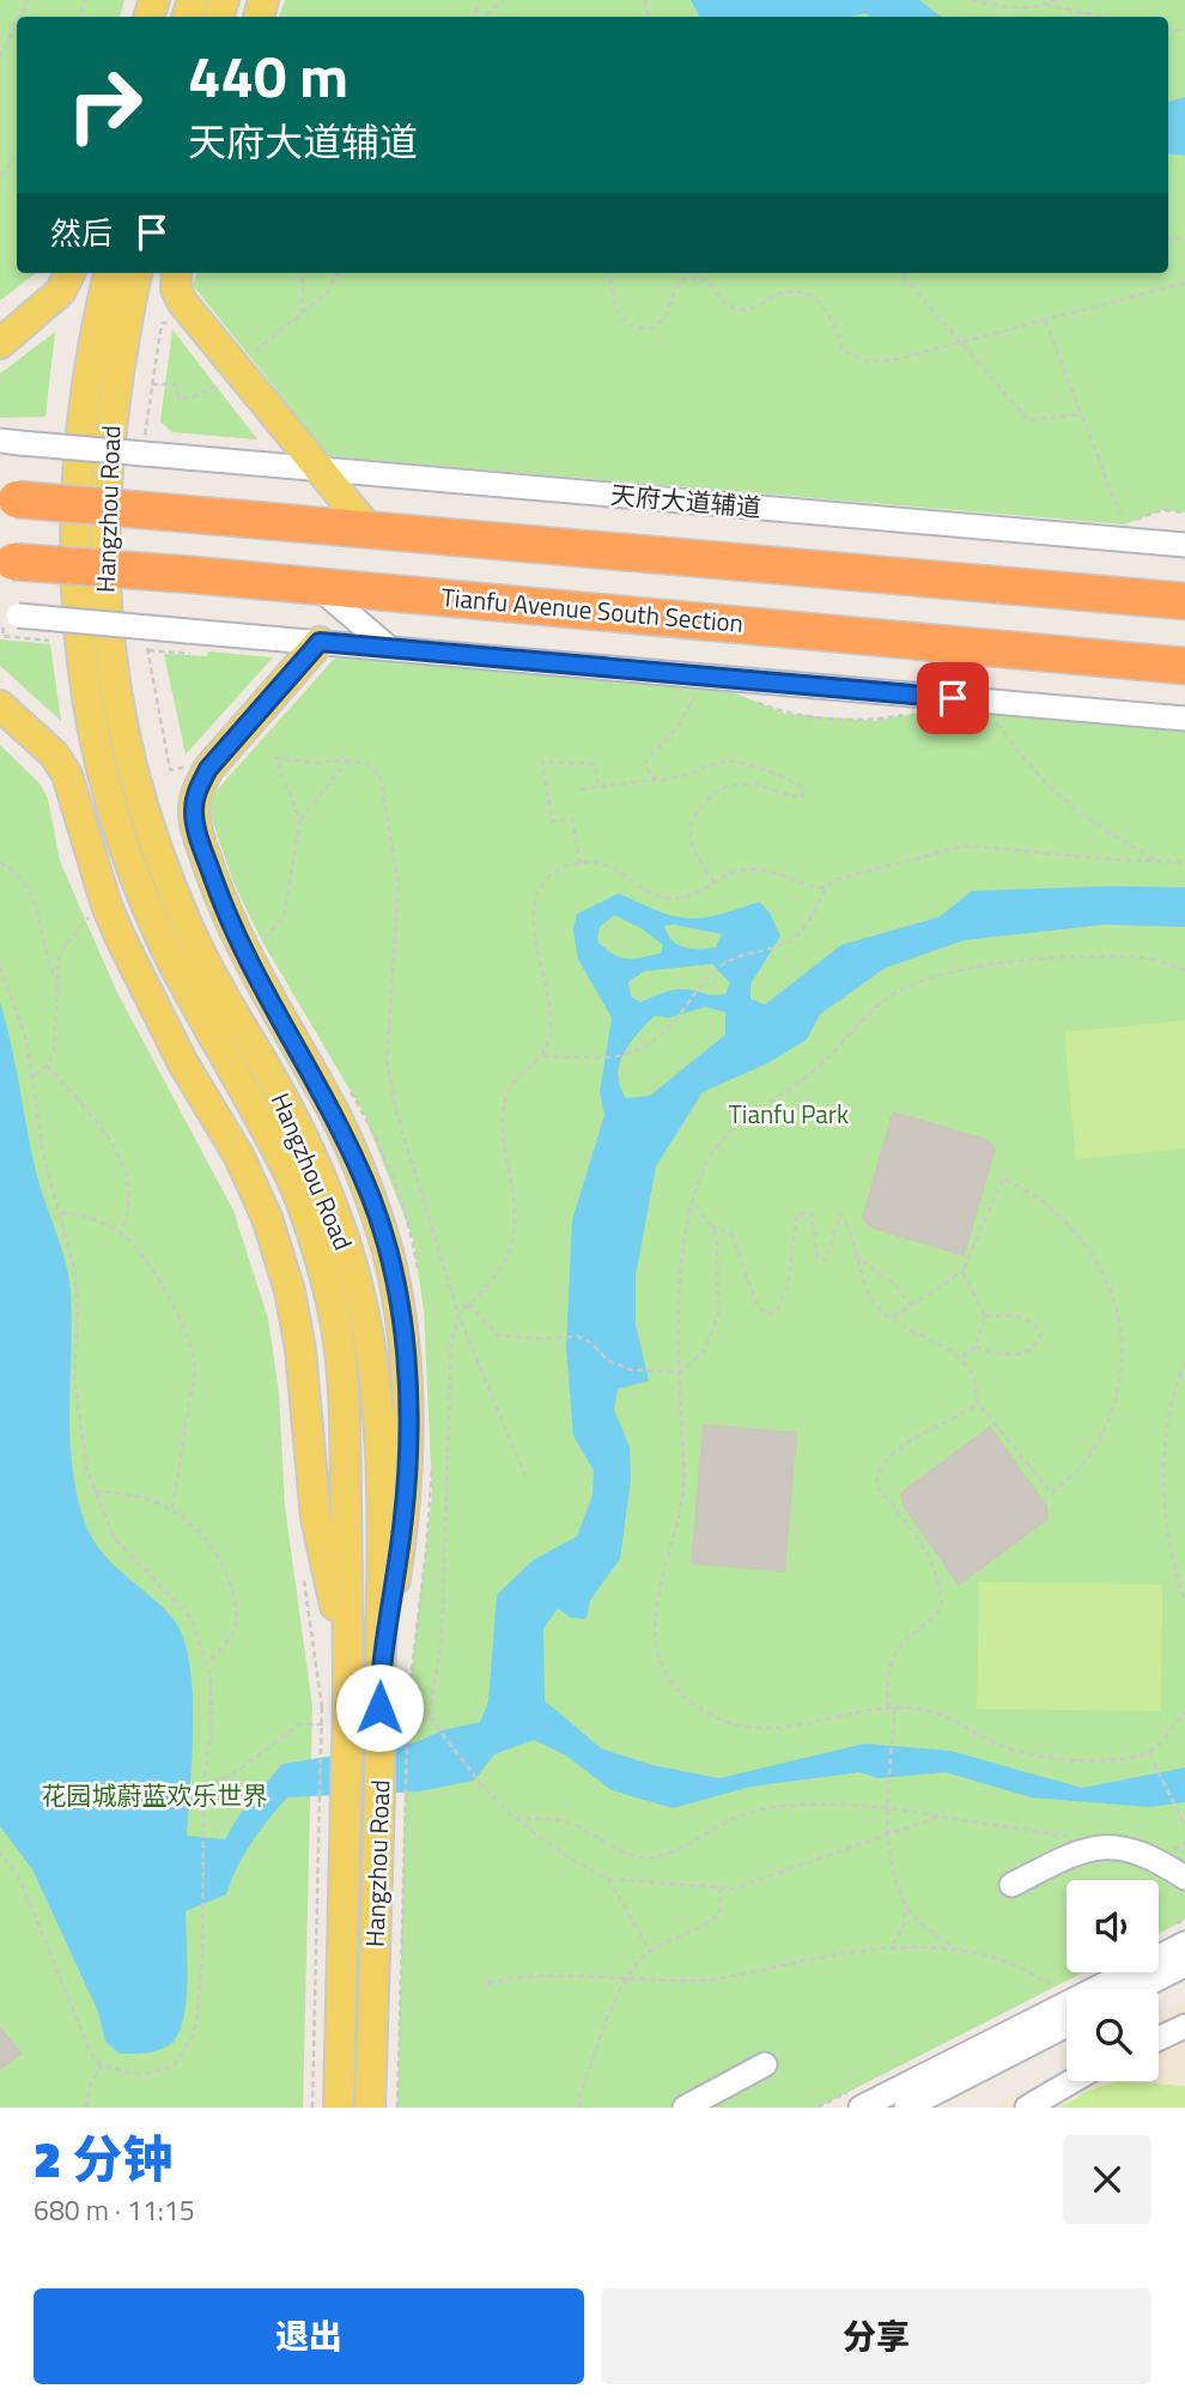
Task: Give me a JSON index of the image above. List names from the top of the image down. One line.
{"streets":{"highway":["Tianfu Avenue South Section"],"main road":["Hangzhou Road"],"street":["天府大道辅道"]},"parks":["Tianfu Park","花园城蔚蓝欢乐世界"],"page":{"turn":["440 m","天府大道辅道"],"then":"然后","heading":["2 分钟","680 m · 11:15"],"buttons":["退出","分享"]}}
